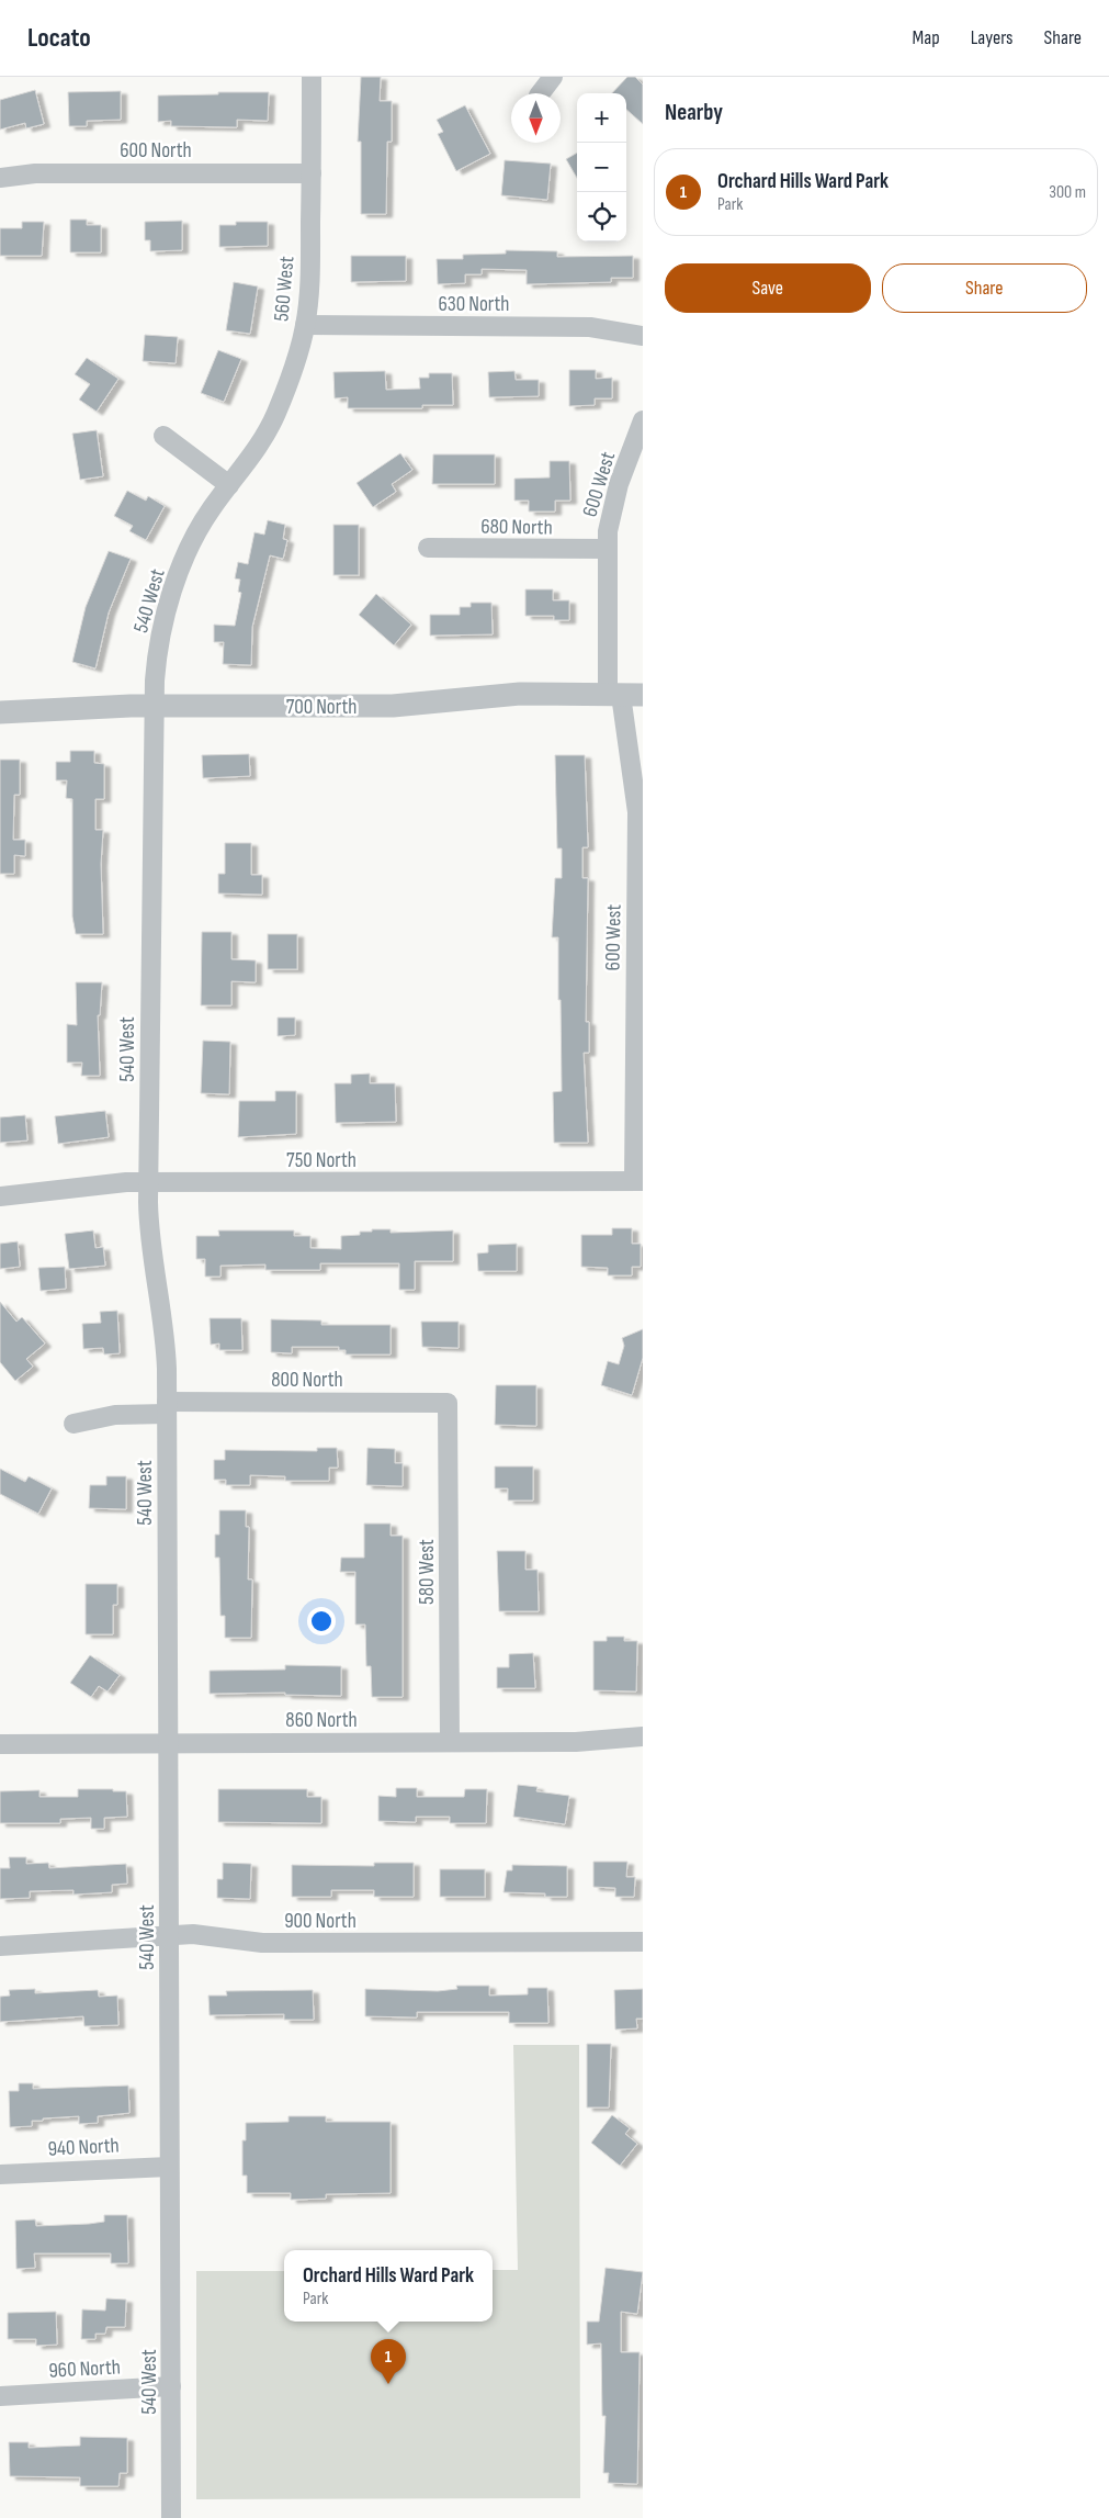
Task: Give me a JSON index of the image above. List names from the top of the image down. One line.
{"streets":{"street":["600 North","560 West","630 North","600 West","680 North","540 West","700 North","750 North","800 North","580 West","860 North","900 North","940 North","960 North"]},"crossings":[["600 North","560 West"],["560 West","630 North"],["560 West","540 West"],["600 West","680 North"],["600 West","700 North"],["600 West","750 North"],["540 West","700 North"],["540 West","750 North"],["540 West","800 North"],["540 West","860 North"],["540 West","900 North"],["540 West","940 North"],["540 West","960 North"],["800 North","580 West"],["580 West","860 North"]],"north":"bottom","page":{"header":"Locato","nav":["Map","Layers","Share"],"heading":"Nearby","map_buttons":["+","−"],"list":[{"mark":"1","name":"Orchard Hills Ward Park","note":"Park","value":"300 m"}],"buttons":["Save","Share"],"popup":["Orchard Hills Ward Park","Park"],"pins":"1"}}
